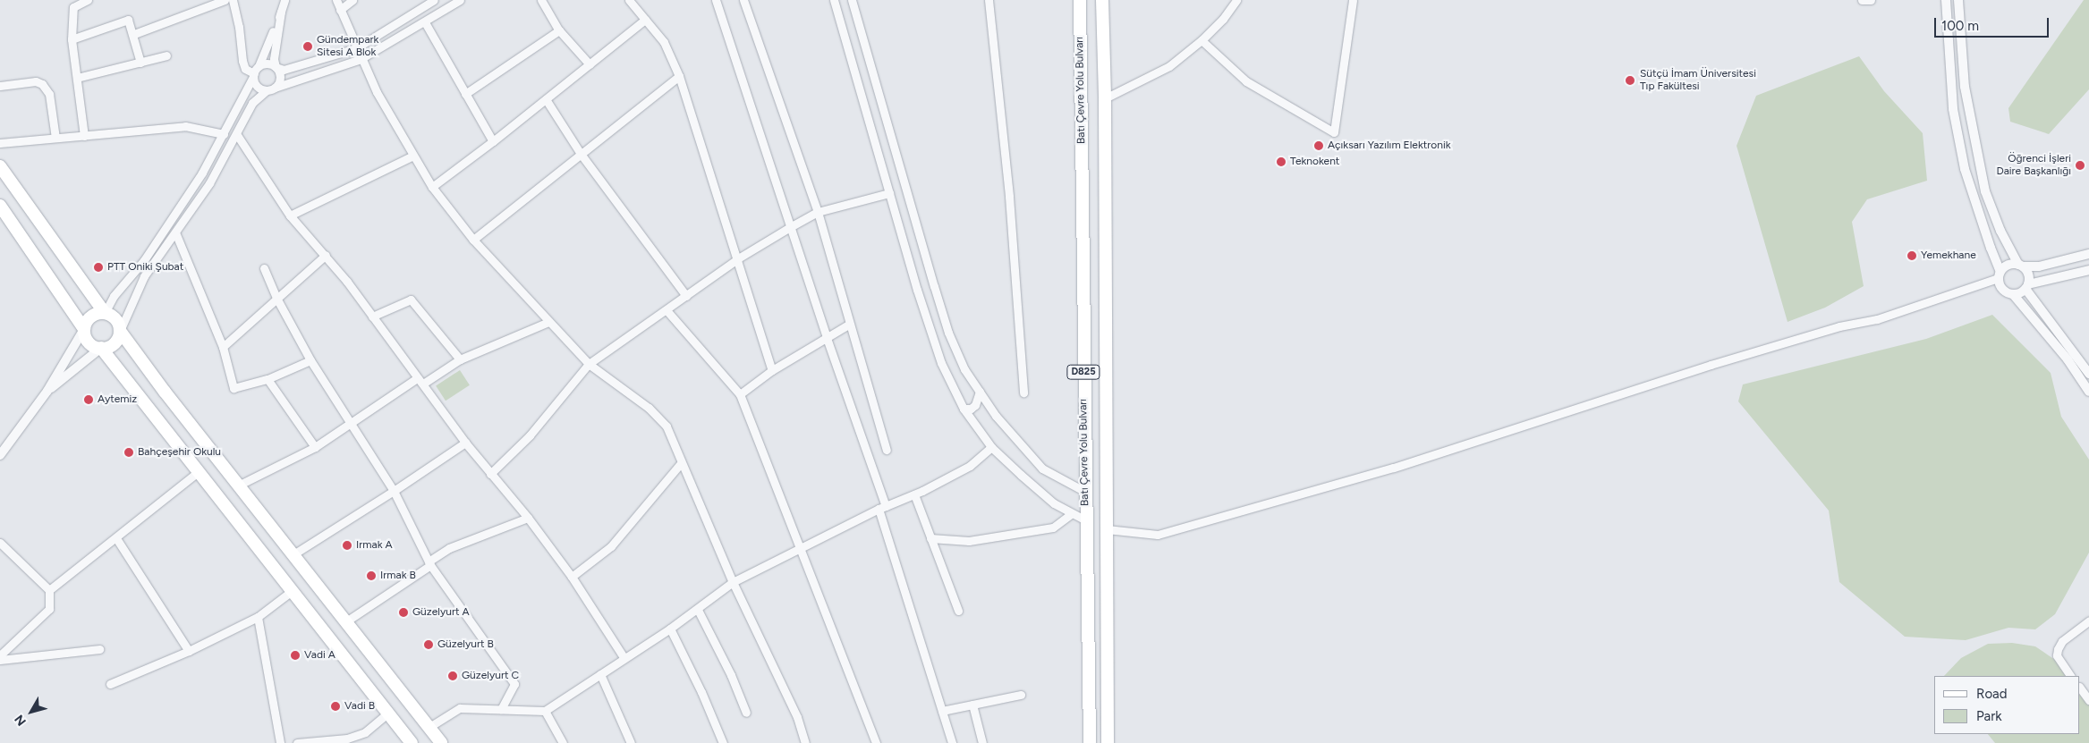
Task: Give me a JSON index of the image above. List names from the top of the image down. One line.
{"streets":{"main road":["Batı Çevre Yolu Bulvarı","D825"]},"places":["Gündempark Sitesi A Blok","Sütçü İmam Üniversitesi Tıp Fakültesi","Açıksarı Yazılım Elektronik","Teknokent","Öğrenci İşleri Daire Başkanlığı","Yemekhane","PTT Oniki Şubat","Aytemiz","Bahçeşehir Okulu","Irmak A","Irmak B","Güzelyurt A","Güzelyurt B","Vadi A","Güzelyurt C","Vadi B"],"legend":["Road","Park"],"scale_bar":"100 m","north":"bottom left"}
